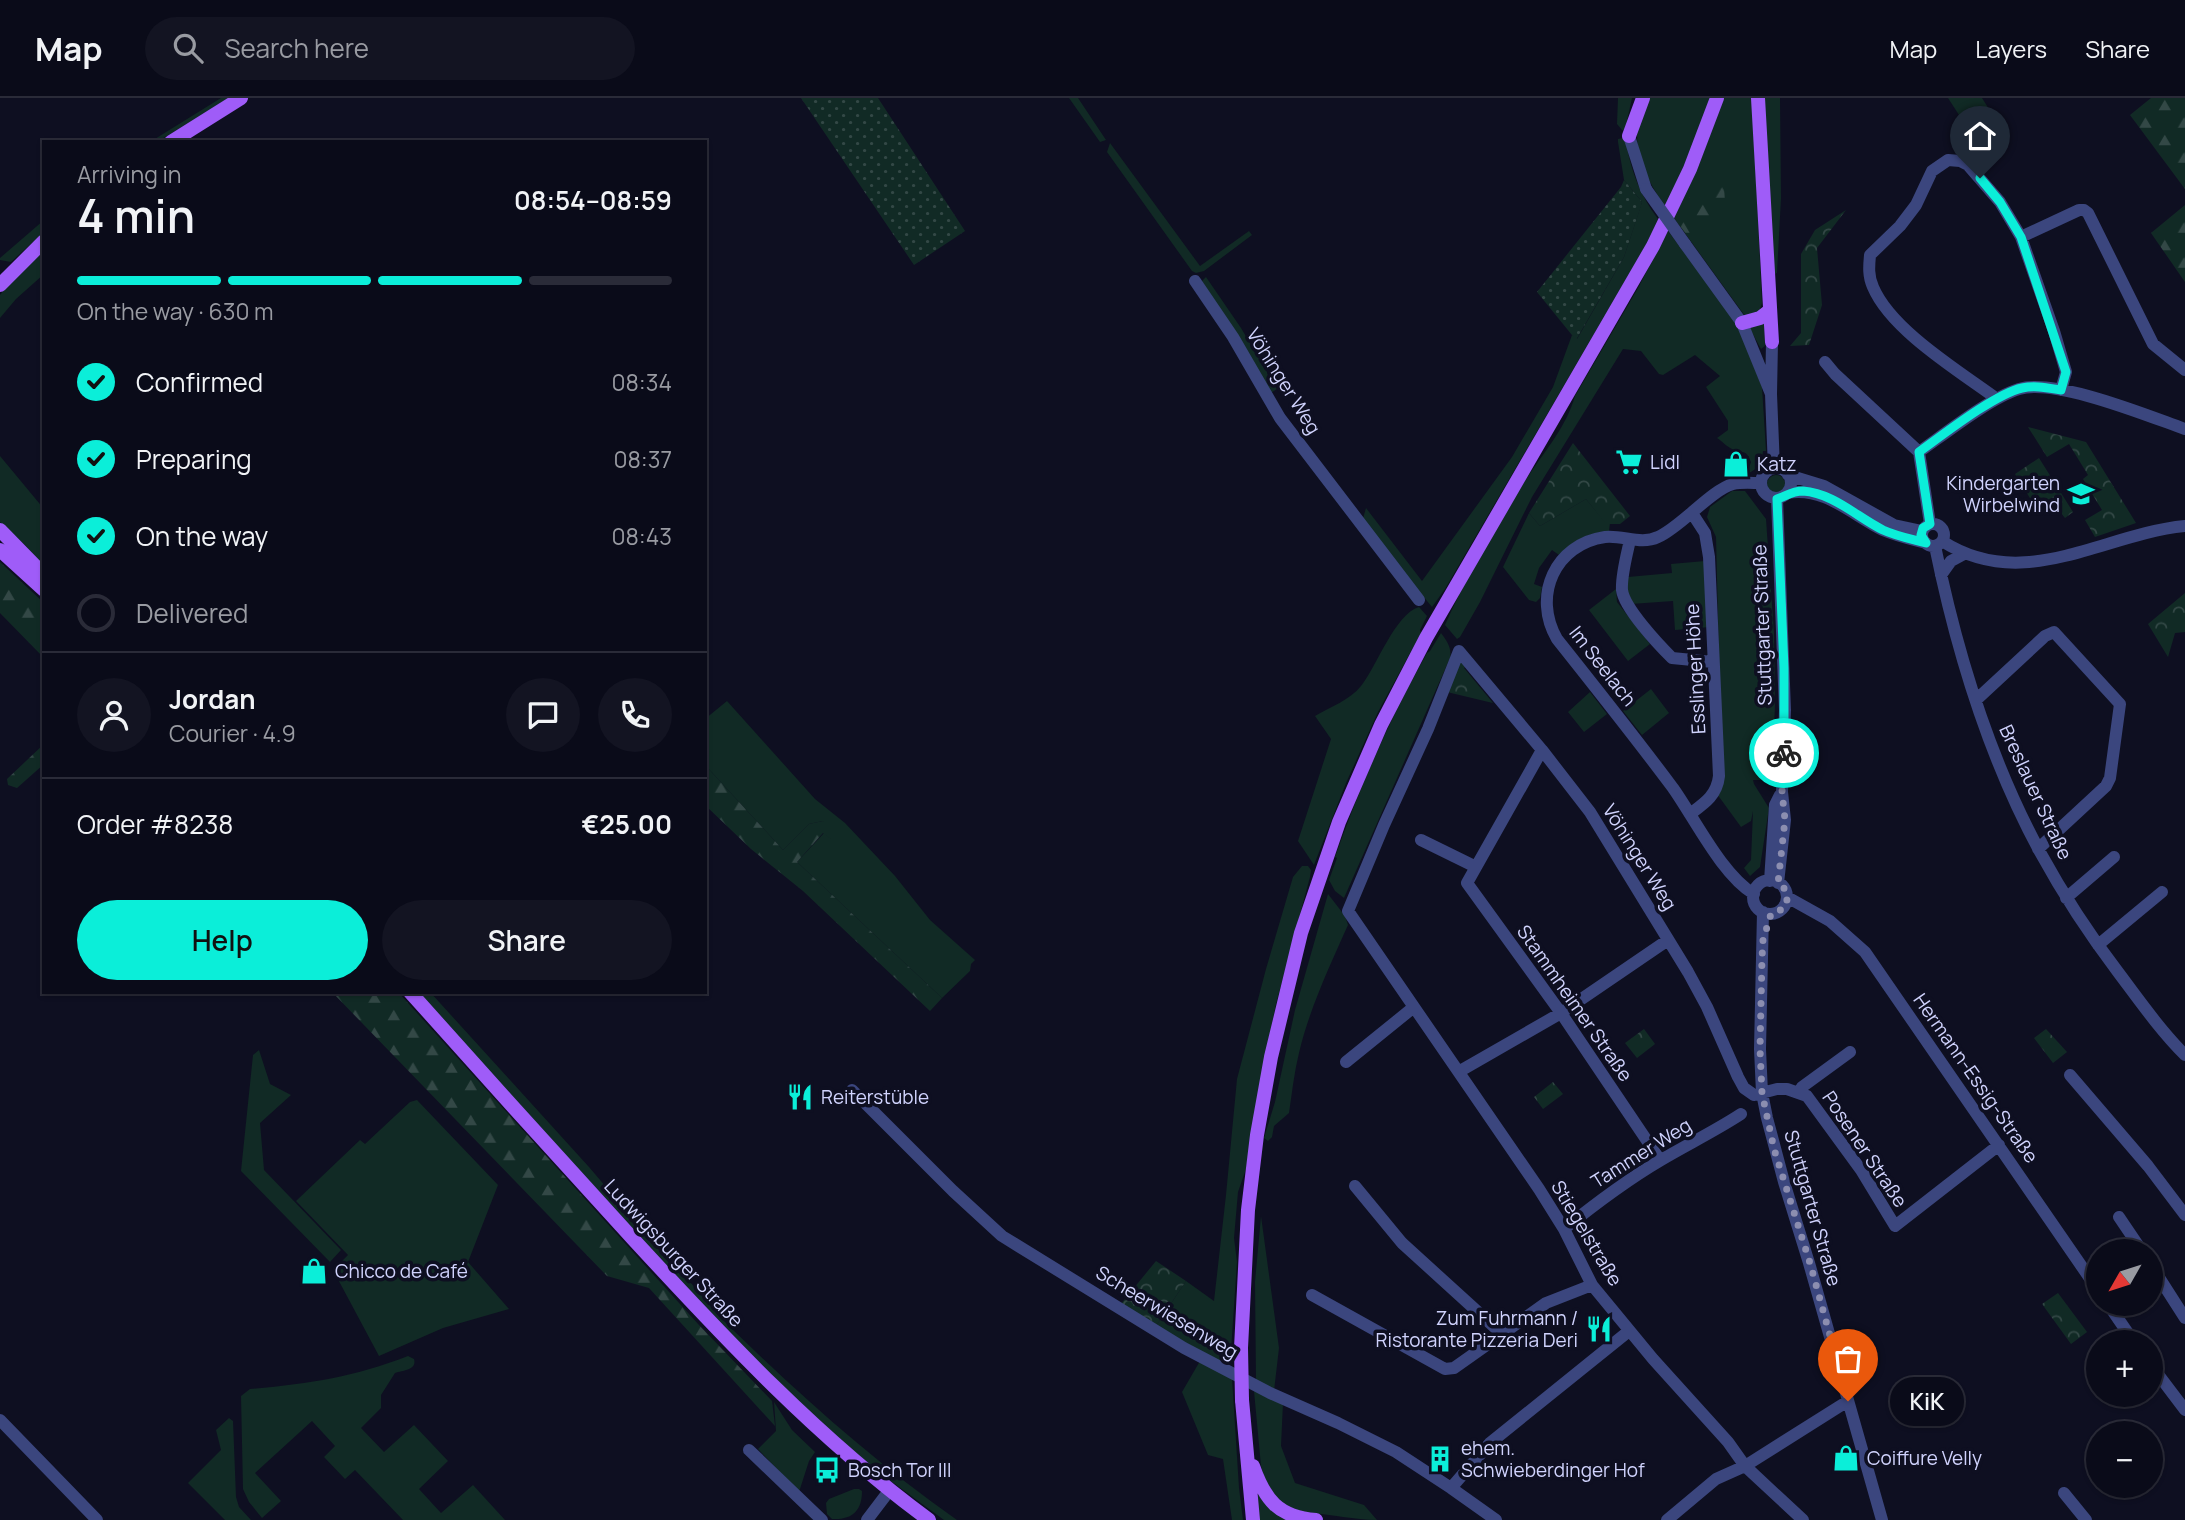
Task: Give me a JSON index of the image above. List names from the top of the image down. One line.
{"streets":{"main road":["Ludwigsburger Straße"],"street":["Vöhinger Weg","Stuttgarter Straße","Im Seelach","Esslinger Höhe","Breslauer Straße","Stammheimer Straße","Hermann-Essig-Straße","Posener Straße","Tammer Weg","Stiegelstraße","Scheerwiesenweg"]},"crossings":[["Vöhinger Weg","Stuttgarter Straße"],["Vöhinger Weg","Posener Straße"],["Vöhinger Weg","Stiegelstraße"],["Stuttgarter Straße","Im Seelach"],["Stuttgarter Straße","Hermann-Essig-Straße"],["Stuttgarter Straße","Posener Straße"],["Im Seelach","Esslinger Höhe"],["Im Seelach","Hermann-Essig-Straße"],["Stammheimer Straße","Tammer Weg"],["Hermann-Essig-Straße","Posener Straße"],["Tammer Weg","Stiegelstraße"]],"places":{"supermarket":["Lidl"],"shop":["Katz","Chicco de Café","Coiffure Velly"],"school or university":["Kindergarten Wirbelwind"],"restaurant":["Reiterstüble","Zum Fuhrmann / Ristorante Pizzeria Deri"],"other":["KiK"],"building":["ehem. Schwieberdinger Hof"],"bus stop":["Bosch Tor III"]},"north":"bottom left","page":{"header":"Map","search":"Search here","nav":["Map","Layers","Share"],"heading":["4 min","Arriving in","08:54–08:59"],"panel":["Jordan","Courier · 4.9","Order #8238","€25.00"],"bar":"On the way · 630 m","list":[["Confirmed","08:34"],["Preparing","08:37"],["On the way","08:43"],"Delivered"],"buttons":["Help","Share"],"map_buttons":["+","−"],"bubble":"KiK"}}
